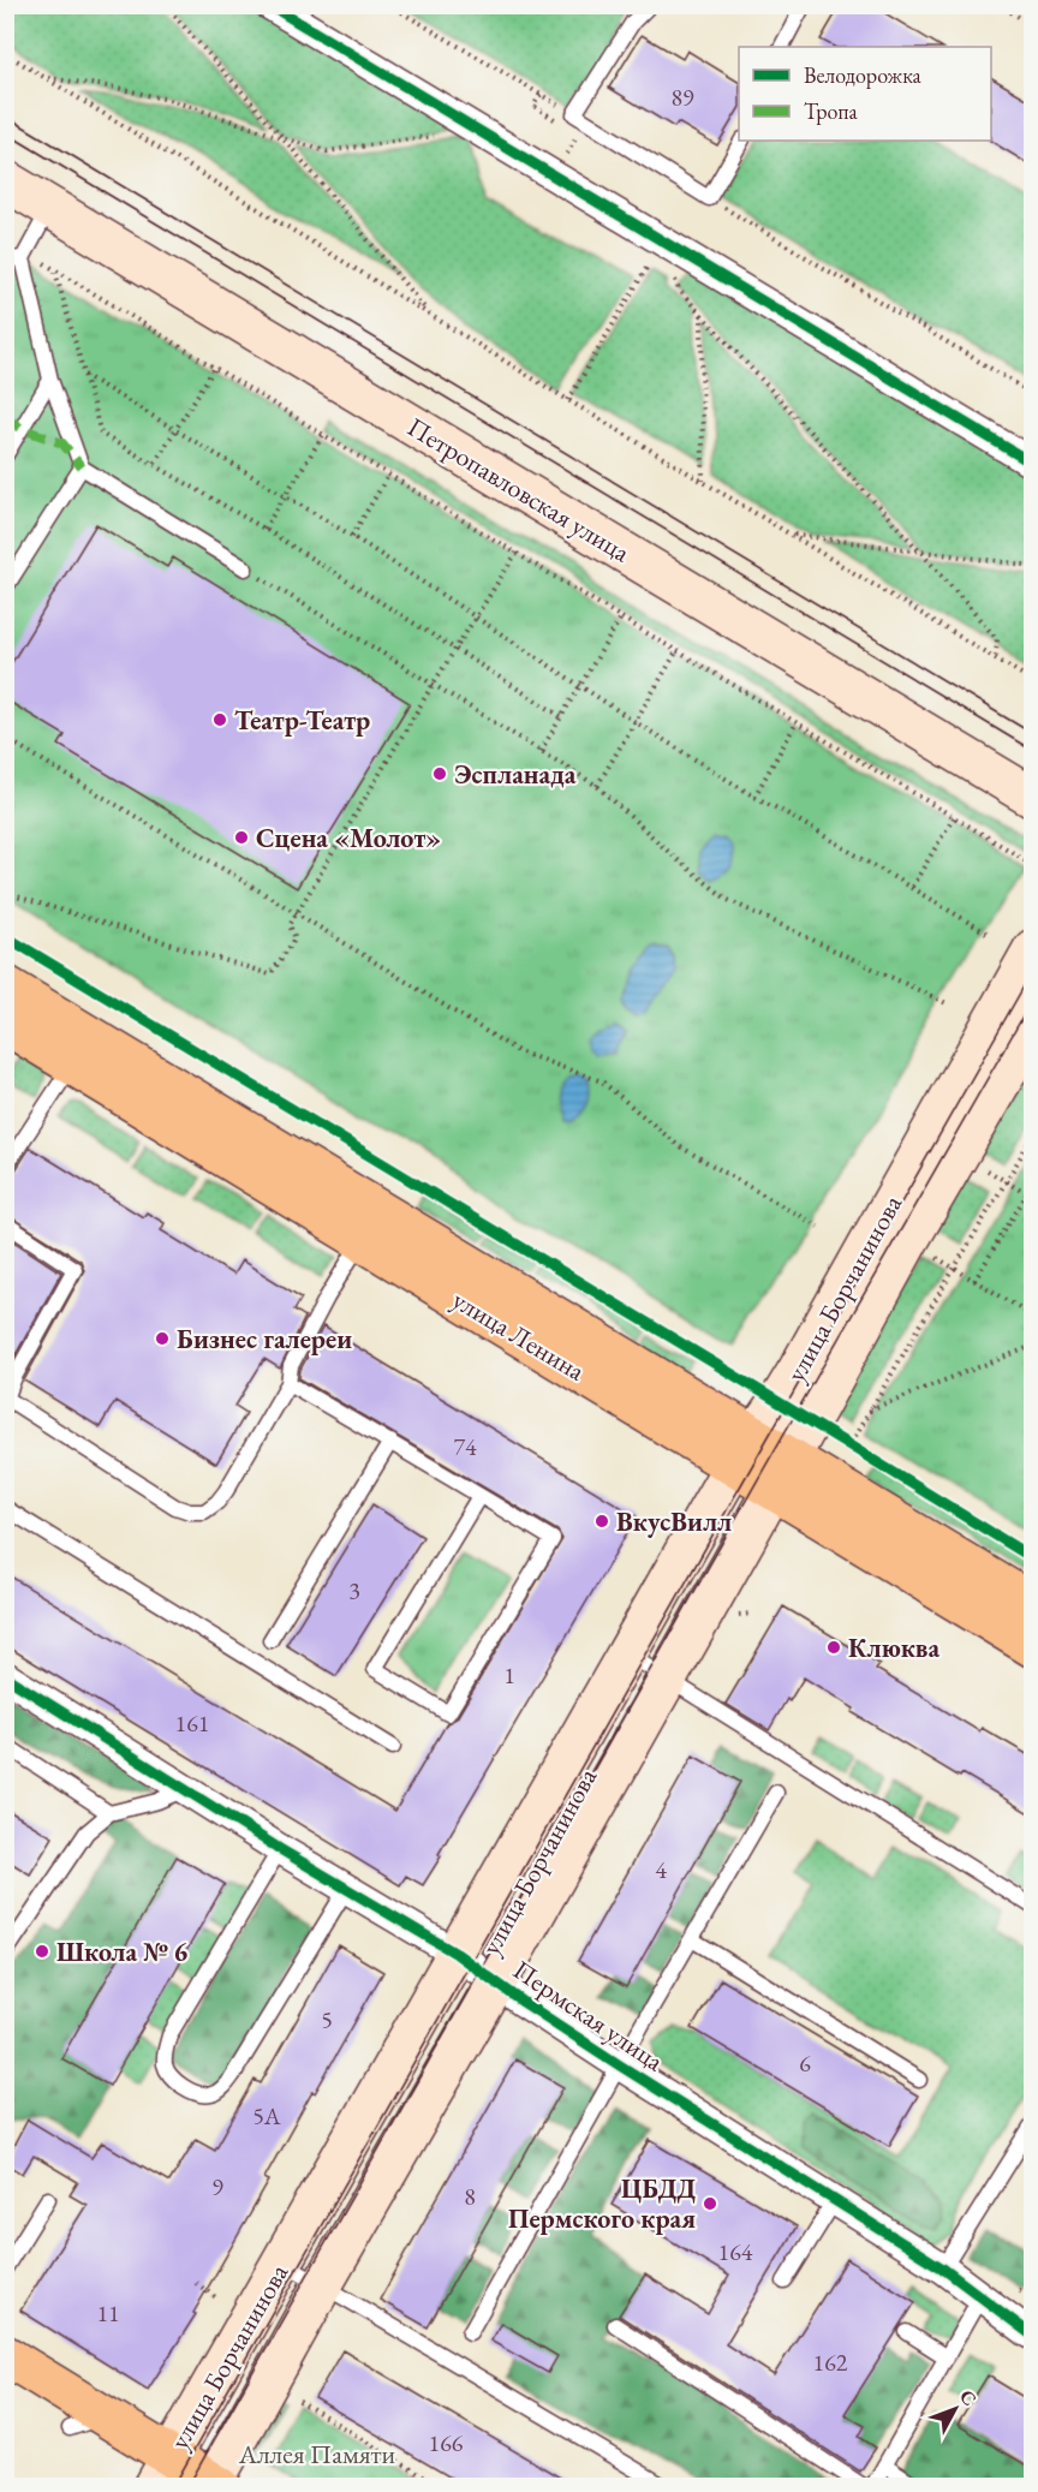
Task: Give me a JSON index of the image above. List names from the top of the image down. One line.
{"streets":{"main road":["Петропавловская улица","улица Борчанинова","улица Ленина"],"street":["Пермская улица"]},"crossings":[["улица Борчанинова","улица Ленина"],["улица Борчанинова","Пермская улица"]],"parks":["Аллея Памяти"],"places":["Театр-Театр","Эспланада","Сцена «Молот»","Бизнес галереи","ВкусВилл","Клюква","Школа № 6","ЦБДД Пермского края"],"house_numbers":["89","74","3","1","161","4","5","6","5А","9","8","164","11","162","166"],"legend":["Велодорожка","Тропа"],"north":"top right"}
